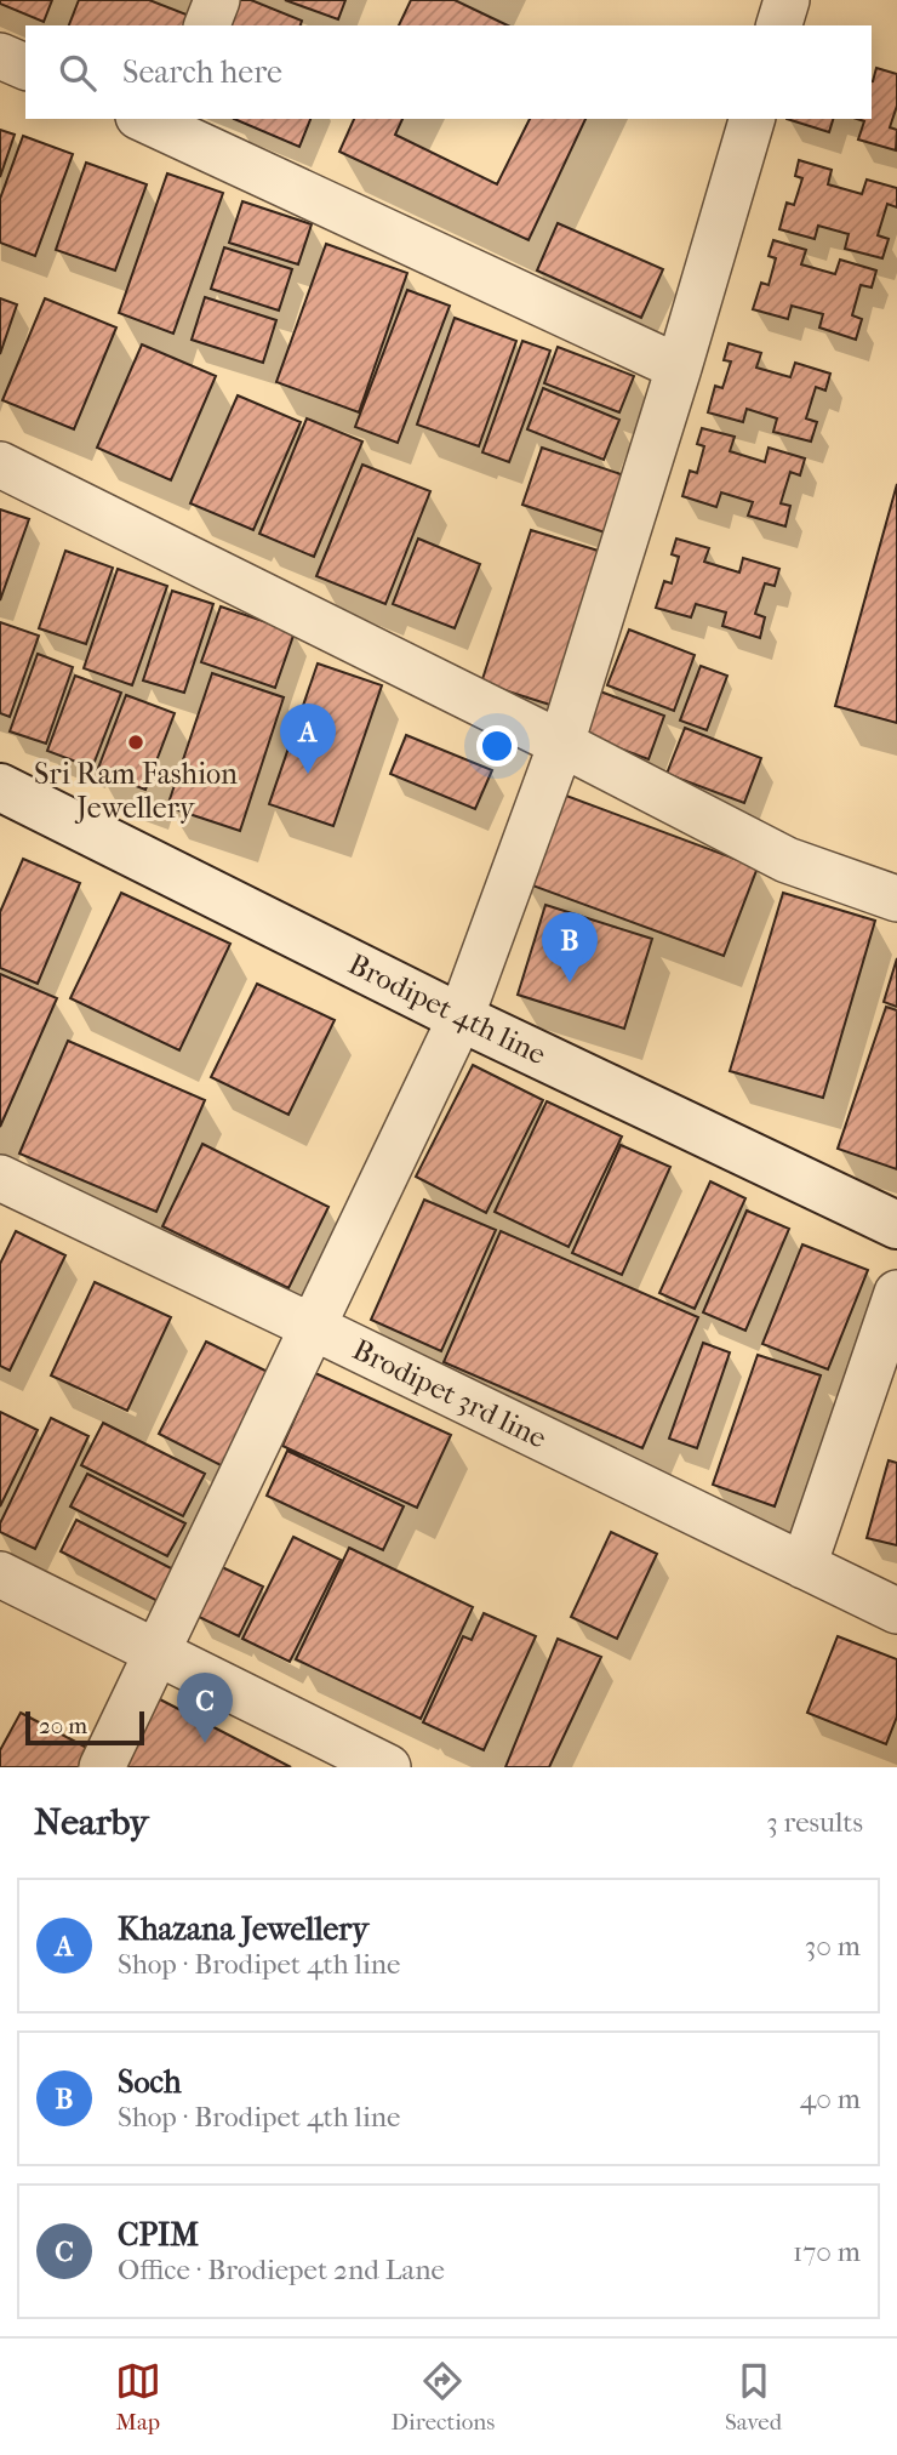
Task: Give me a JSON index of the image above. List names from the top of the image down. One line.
{"streets":{"street":["Brodipet 4th line","Brodipet 3rd line"]},"places":["Sri Ram Fashion Jewellery"],"scale_bar":"20 m","page":{"search":"Search here","pins":["A","B","C"],"scale":"20 m","heading":["Nearby","3 results"],"list":[{"mark":"A","name":"Khazana Jewellery","note":"Shop · Brodipet 4th line","value":"30 m"},{"mark":"B","name":"Soch","note":"Shop · Brodipet 4th line","value":"40 m"},{"mark":"C","name":"CPIM","note":"Office · Brodiepet 2nd Lane","value":"170 m"}],"nav":["Map","Directions","Saved"]}}
